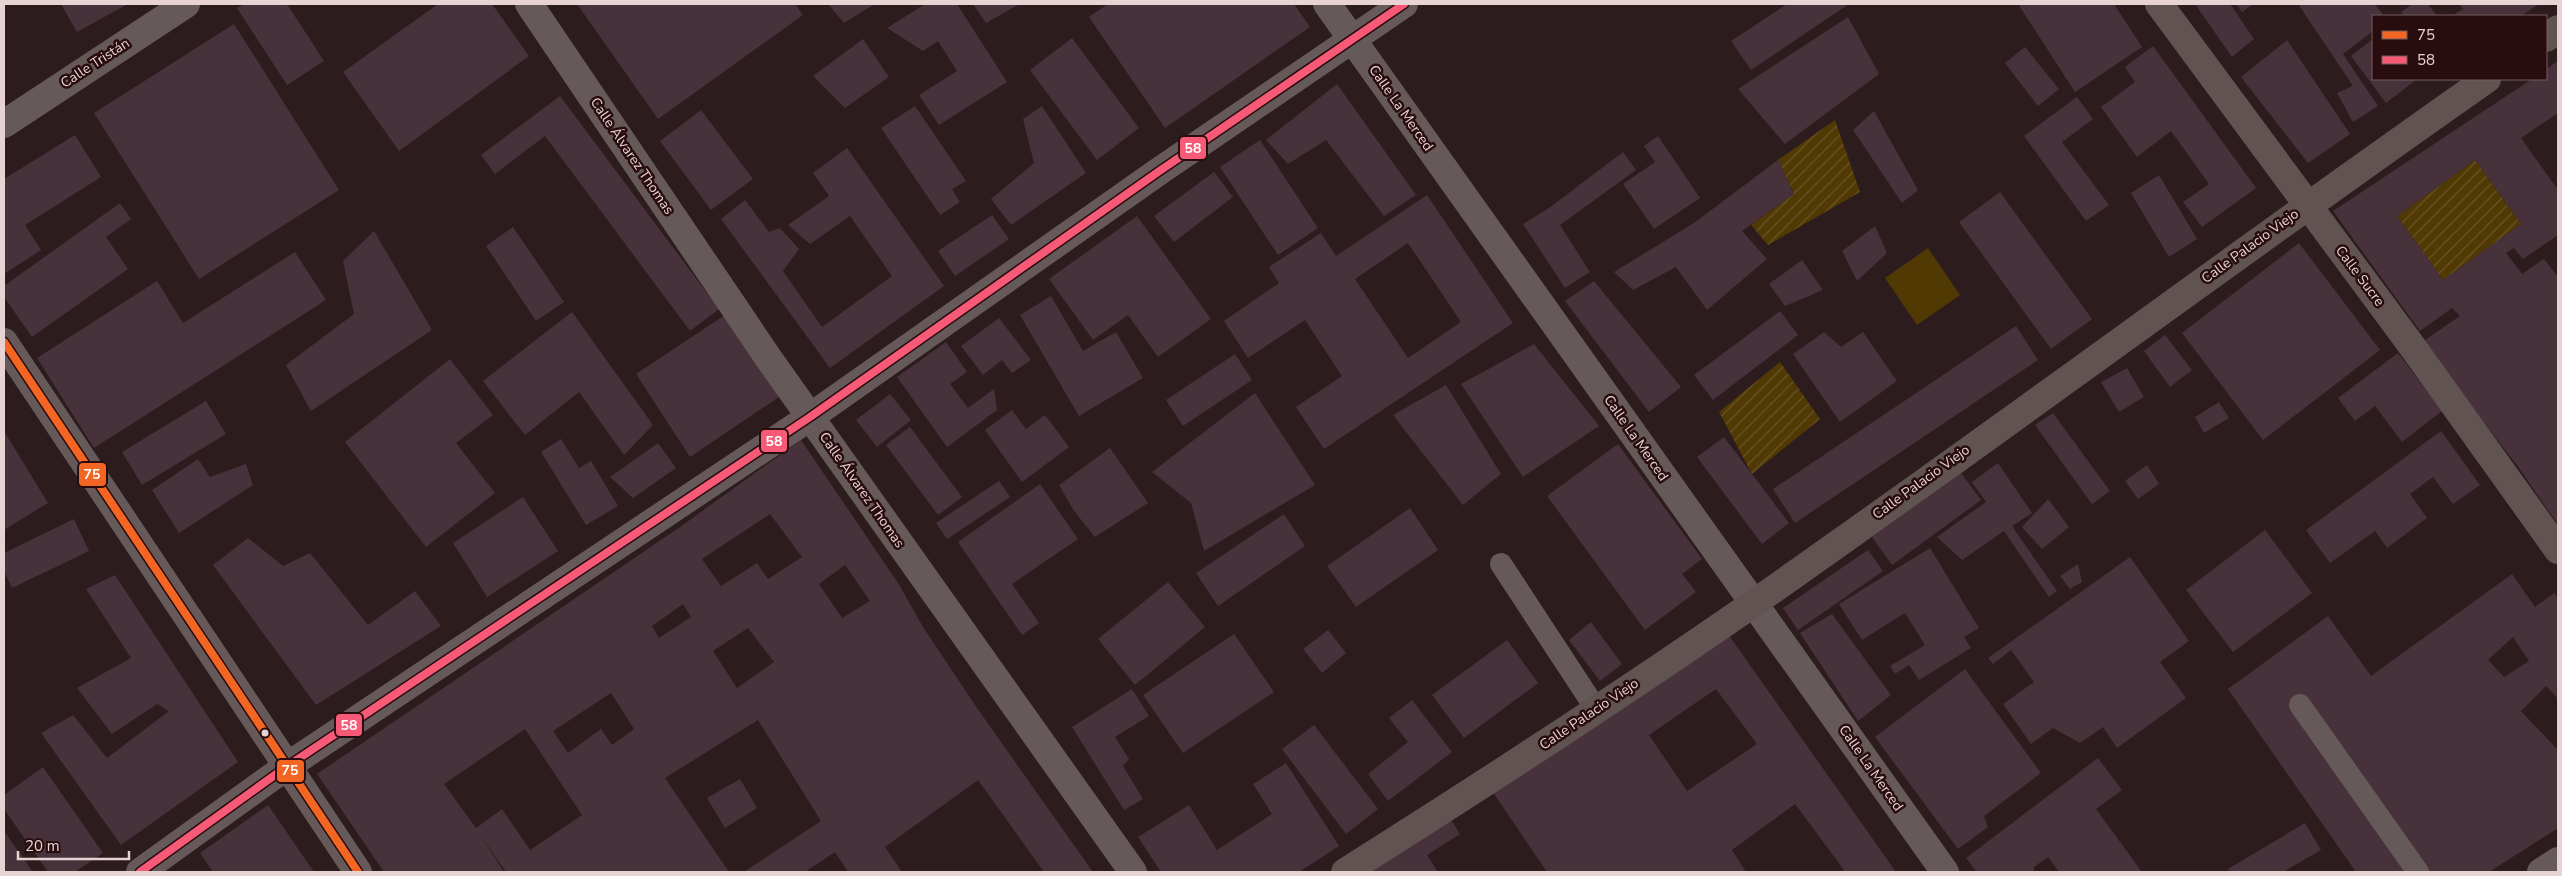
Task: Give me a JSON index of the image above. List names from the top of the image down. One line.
{"streets":{"street":["Calle Tristán","Calle La Merced","Calle Álvarez Thomas","Calle Palacio Viejo","Calle Sucre"]},"crossings":[["Calle La Merced","Calle Palacio Viejo"],["Calle Palacio Viejo","Calle Sucre"]],"lines":["transit line 58","transit line 75"],"legend":["75","58"],"scale_bar":"20 m"}
